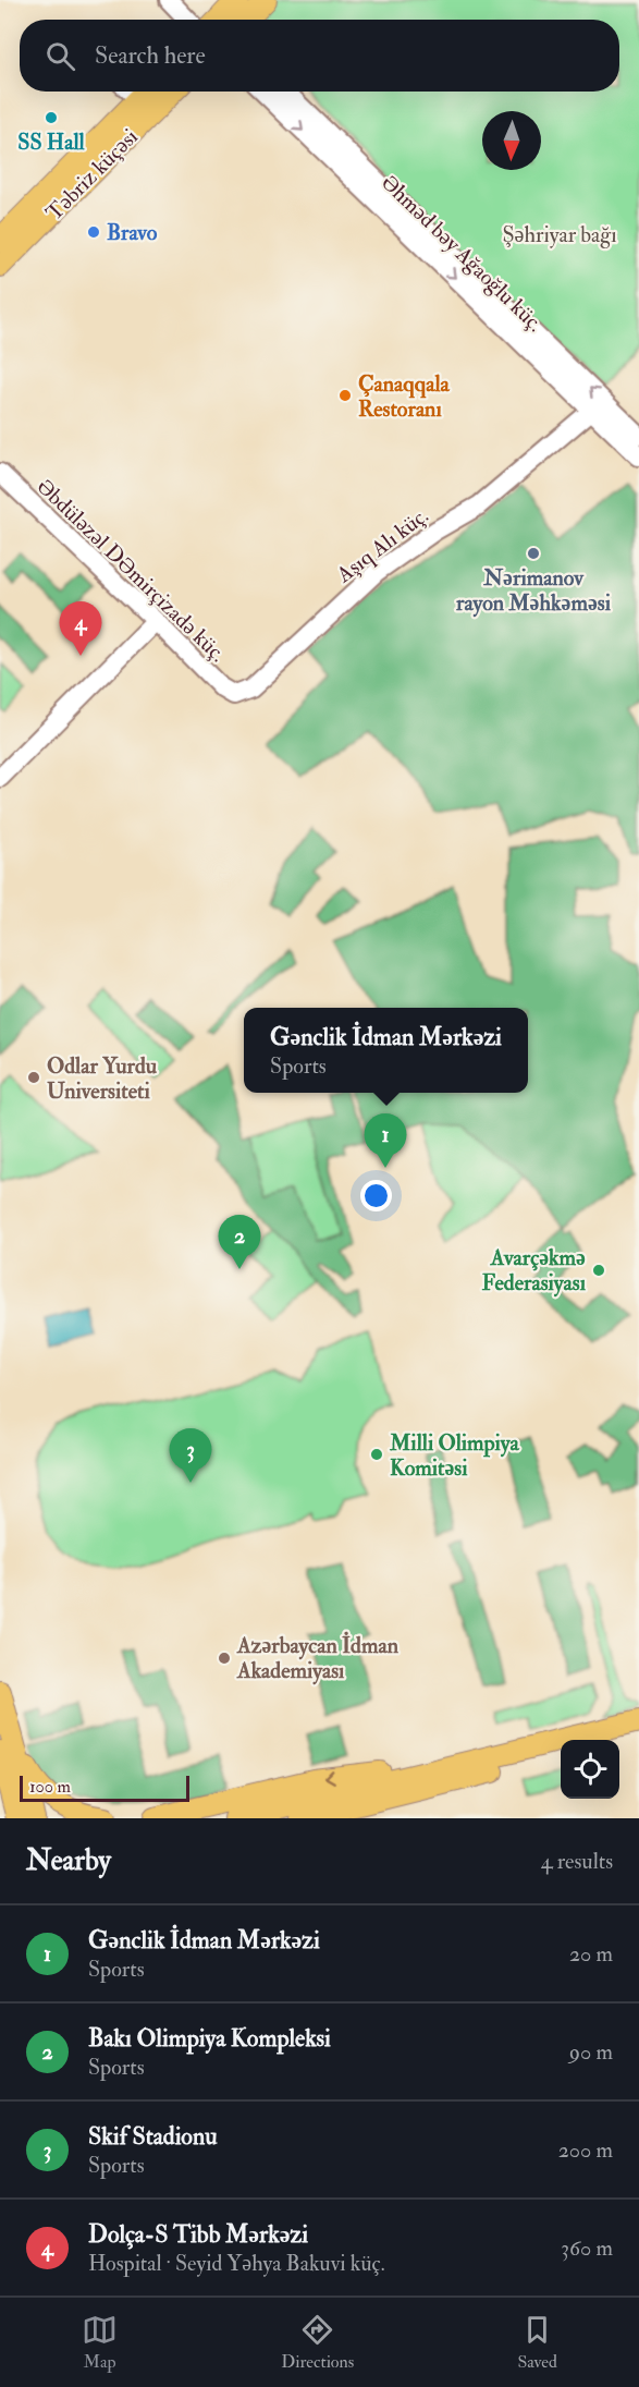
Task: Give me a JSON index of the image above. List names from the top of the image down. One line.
{"streets":{"main road":["Təbriz küçəsi"],"street":["Əhməd bəy Ağaoğlu küç.","Aşıq Alı küç.","Əbdüləzəl DƏmirçizadə küç."]},"crossings":[["Əhməd bəy Ağaoğlu küç.","Aşıq Alı küç."],["Aşıq Alı küç.","Əbdüləzəl DƏmirçizadə küç."]],"parks":["Şəhriyar bağı"],"places":["SS Hall","Bravo","Çanaqqala Restoranı","Nərimanov rayon Məhkəməsi","Odlar Yurdu Universiteti","Avarçəkmə Federasiyası","Milli Olimpiya Komitəsi","Azərbaycan İdman Akademiyası"],"scale_bar":"100 m","north":"bottom","page":{"search":"Search here","pins":["4","1","2","3"],"popup":["Gənclik İdman Mərkəzi","Sports"],"scale":"100 m","heading":["Nearby","4 results"],"list":[{"mark":"1","name":"Gənclik İdman Mərkəzi","note":"Sports","value":"20 m"},{"mark":"2","name":"Bakı Olimpiya Kompleksi","note":"Sports","value":"90 m"},{"mark":"3","name":"Skif Stadionu","note":"Sports","value":"200 m"},{"mark":"4","name":"Dolça-S Tibb Mərkəzi","note":"Hospital · Seyid Yəhya Bakuvi küç.","value":"360 m"}],"nav":["Map","Directions","Saved"]}}
